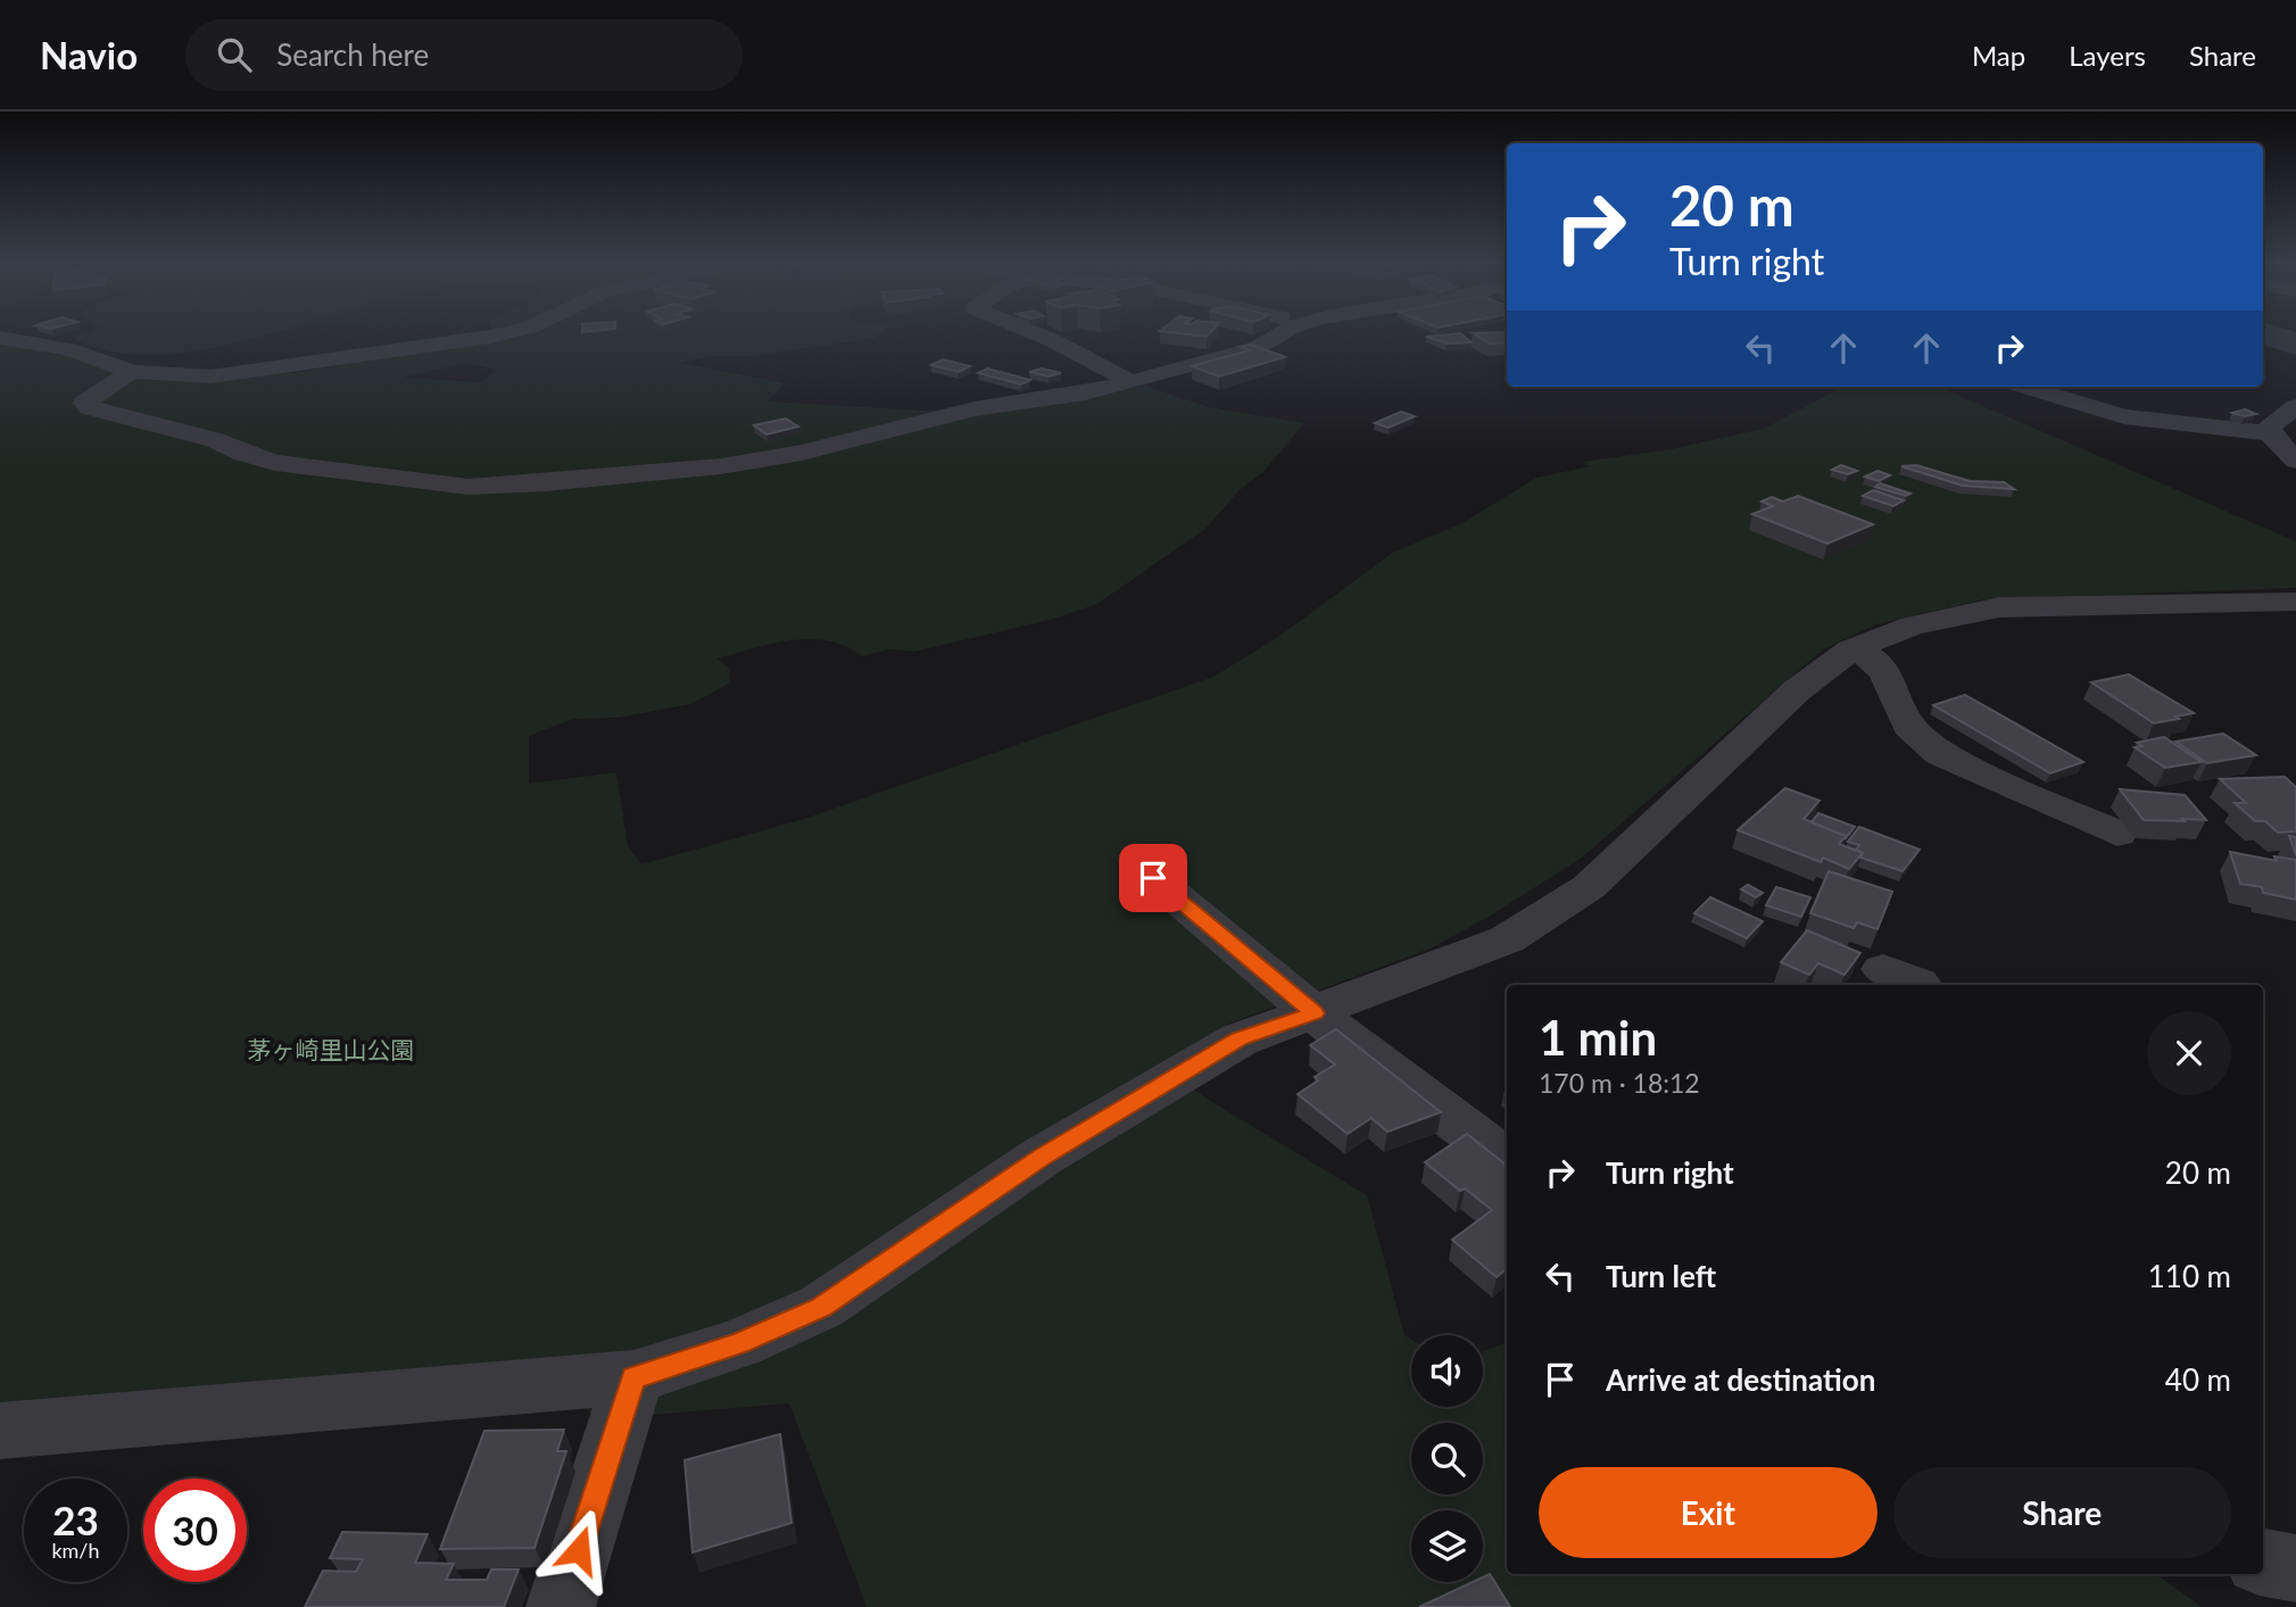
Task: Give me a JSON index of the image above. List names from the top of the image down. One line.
{"parks":["茅ヶ崎里山公園"],"page":{"header":"Navio","search":"Search here","nav":["Map","Layers","Share"],"turn":["20 m","Turn right"],"heading":["1 min","170 m · 18:12"],"list":[{"name":"Turn right","value":"20 m"},{"name":"Turn left","value":"110 m"},{"name":"Arrive at destination","value":"40 m"}],"buttons":["Exit","Share"],"speed":"23 km/h","limit":"30"}}
